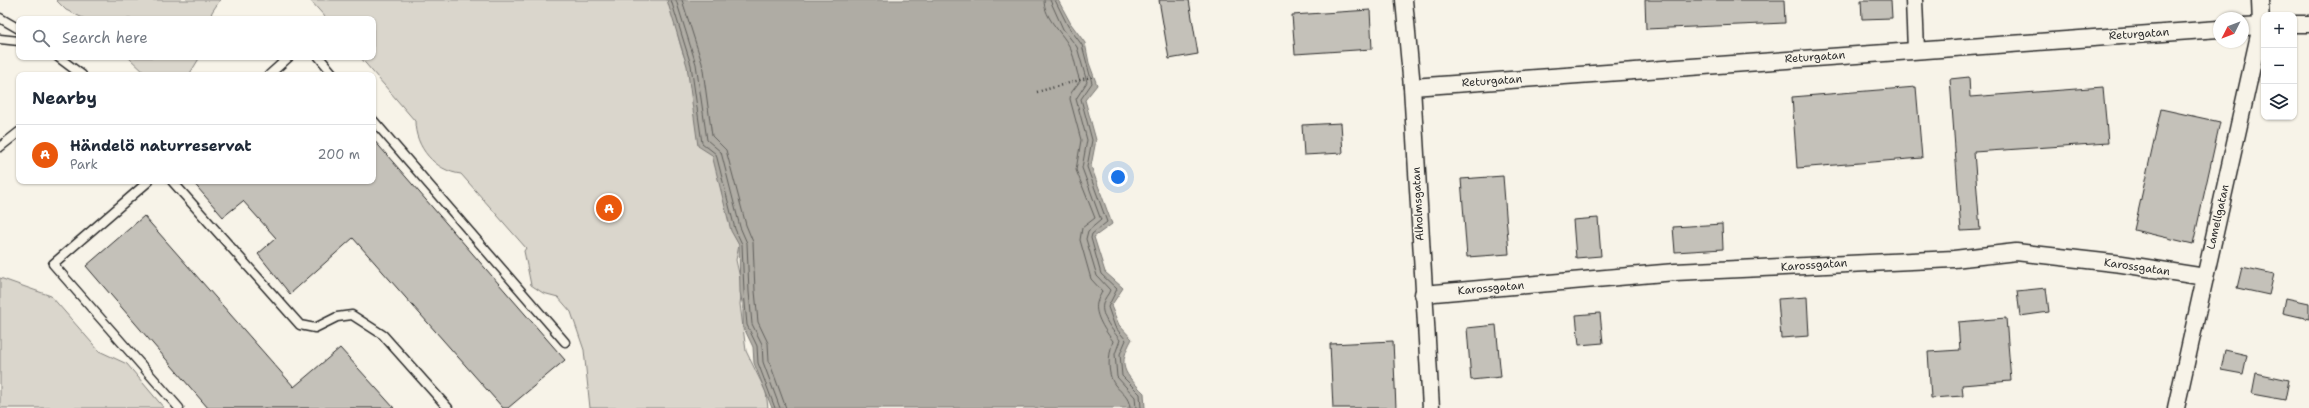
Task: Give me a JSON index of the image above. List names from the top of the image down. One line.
{"streets":{"street":["Returgatan","Alholmsgatan","Lamellgatan","Karossgatan"]},"crossings":[["Returgatan","Alholmsgatan"],["Alholmsgatan","Karossgatan"],["Lamellgatan","Karossgatan"]],"north":"bottom left","page":{"map_buttons":["+","−"],"search":"Search here","heading":"Nearby","list":[{"mark":"A","name":"Händelö naturreservat","note":"Park","value":"200 m"}],"pins":"A"}}
